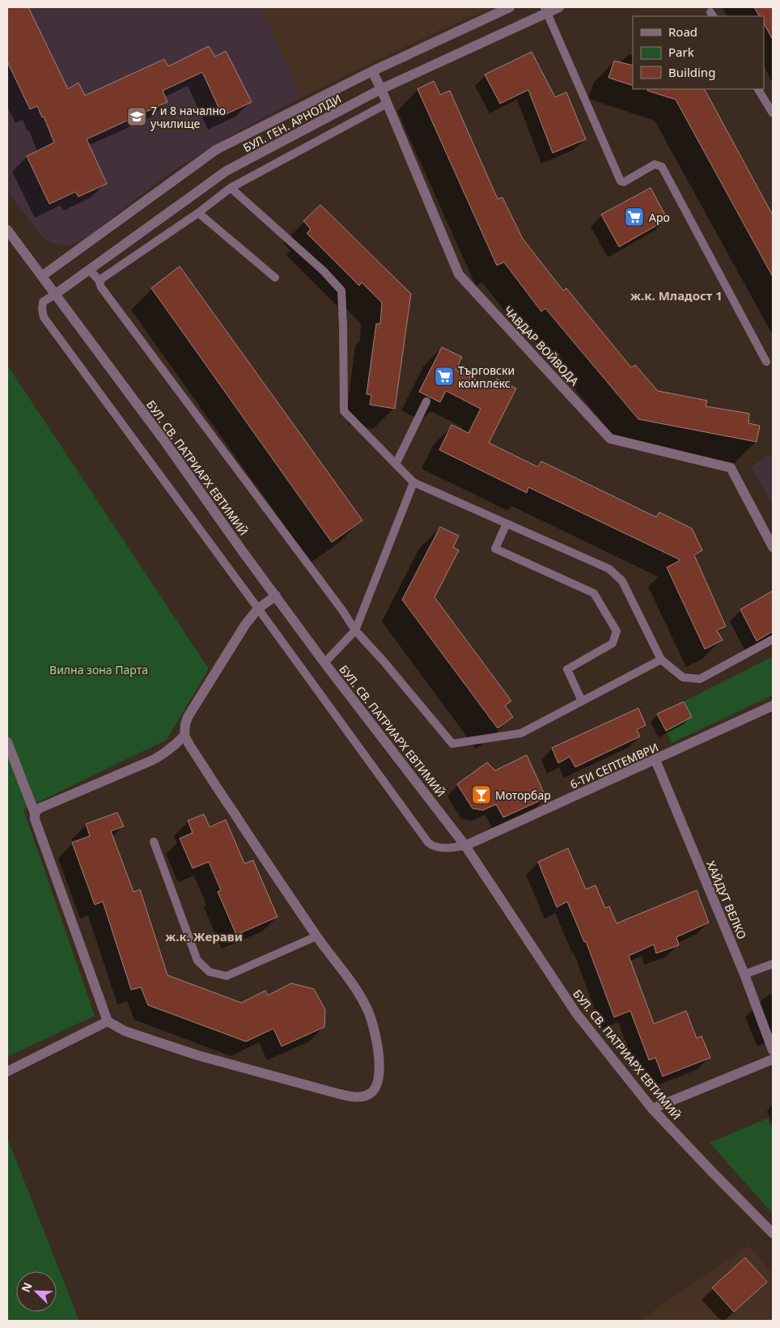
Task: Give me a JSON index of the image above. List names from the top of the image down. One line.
{"streets":{"street":["БУЛ. ГЕН. АРНОЛДИ","ЧАВДАР ВОЙВОДА","БУЛ. СВ. ПАТРИАРХ ЕВТИМИЙ","6-ТИ СЕПТЕМВРИ","ХАЙДУТ ВЕЛКО"]},"crossings":[["БУЛ. ГЕН. АРНОЛДИ","ЧАВДАР ВОЙВОДА"],["БУЛ. ГЕН. АРНОЛДИ","БУЛ. СВ. ПАТРИАРХ ЕВТИМИЙ"],["БУЛ. СВ. ПАТРИАРХ ЕВТИМИЙ","6-ТИ СЕПТЕМВРИ"],["6-ТИ СЕПТЕМВРИ","ХАЙДУТ ВЕЛКО"]],"districts":["ж.к. Младост 1","ж.к. Жерави"],"parks":["Вилна зона Парта"],"places":{"school or university":["7 и 8 начално училище"],"supermarket":["Аро","Търговски комплекс"],"bar":["Моторбар"]},"legend":["Road","Park","Building"],"north":"top left"}
